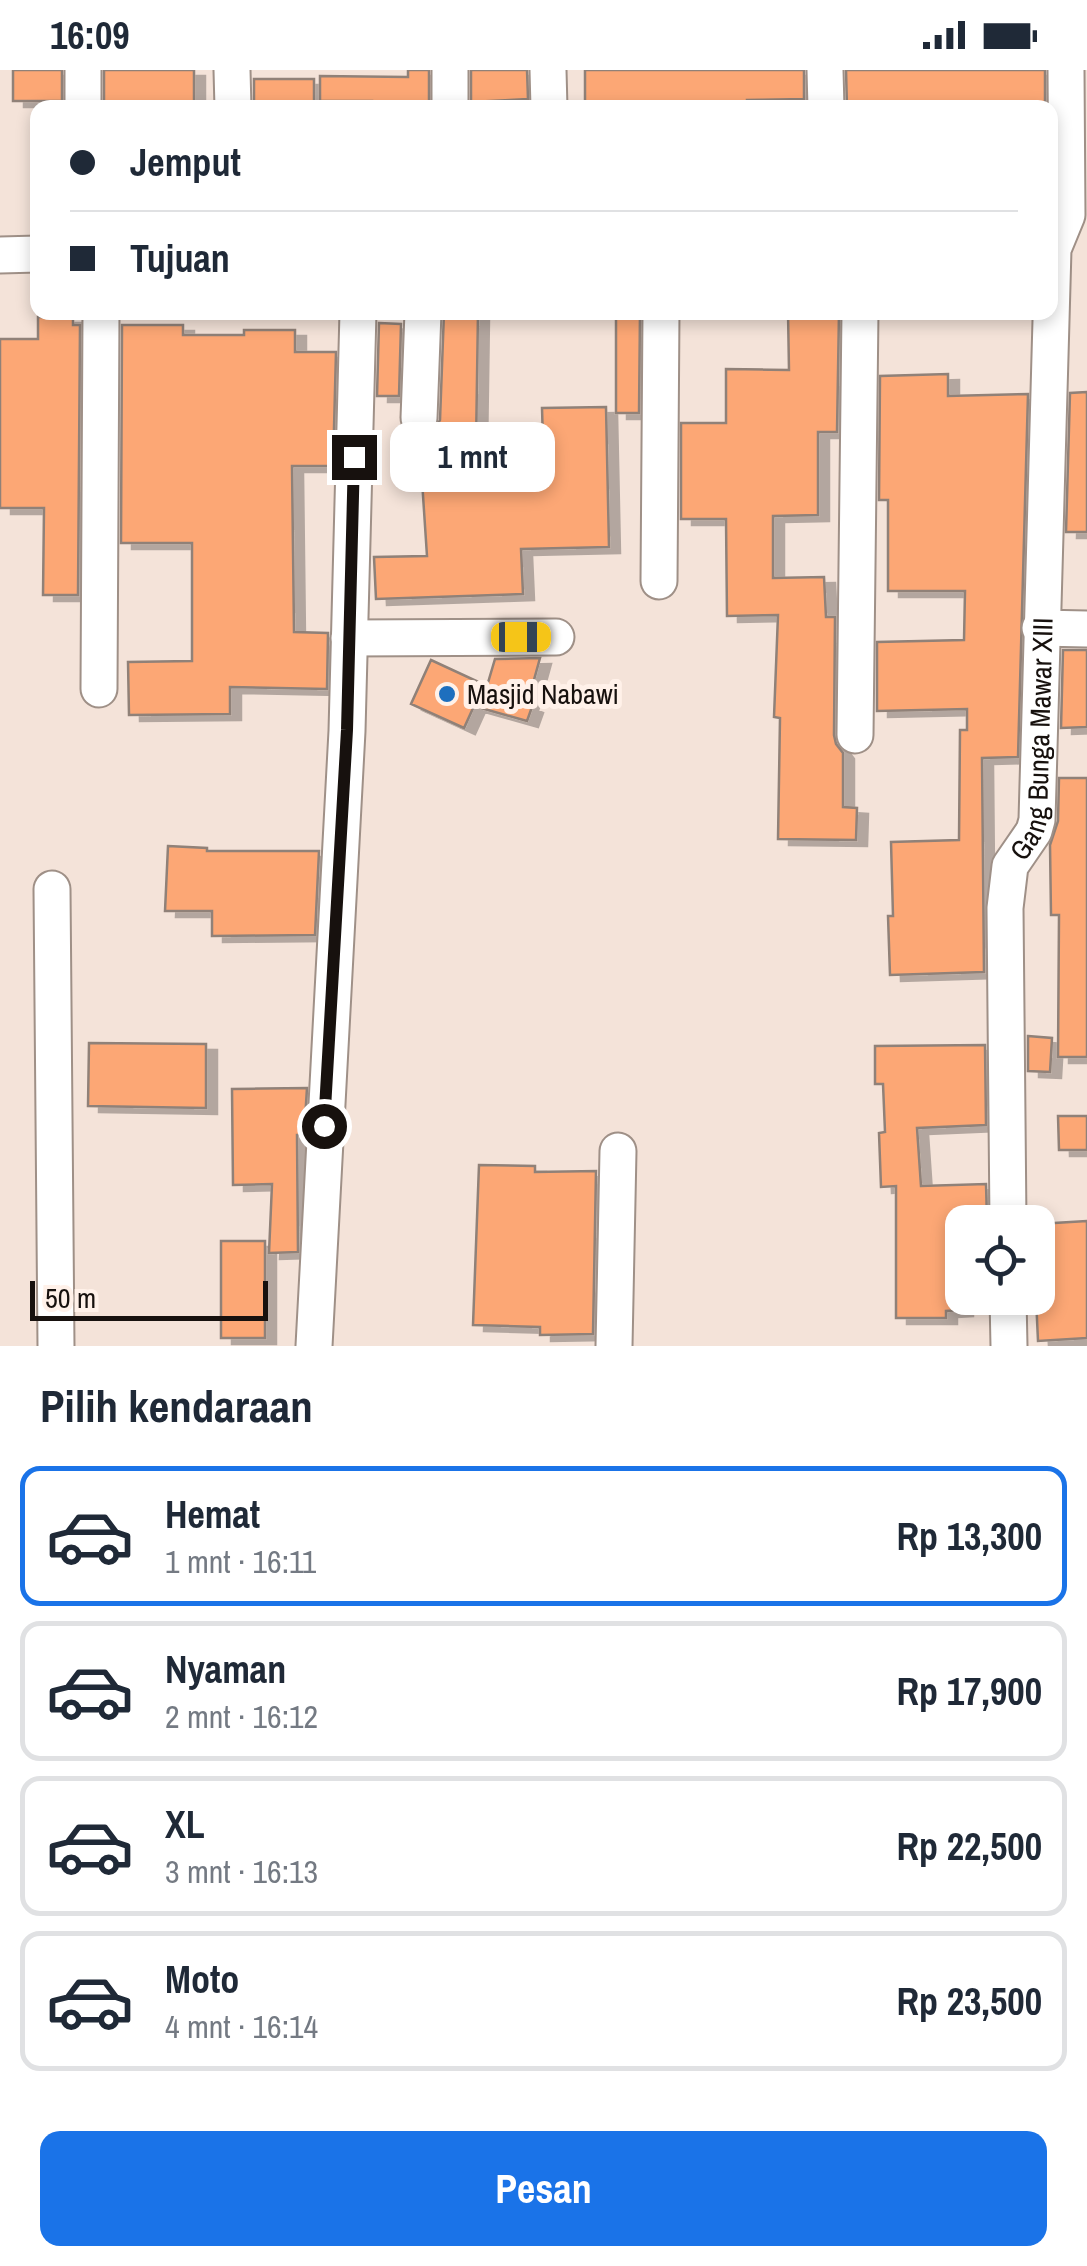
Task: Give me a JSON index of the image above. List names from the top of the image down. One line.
{"streets":{"street":["Gang Bunga Mawar XIII"]},"places":["Masjid Nabawi"],"scale_bar":"50 m","page":{"status":"16:09","banner":["Jemput","Tujuan"],"bubble":"1 mnt","scale":"50 m","heading":"Pilih kendaraan","list":[{"name":"Hemat","note":"1 mnt · 16:11","value":"Rp 13,300"},{"name":"Nyaman","note":"2 mnt · 16:12","value":"Rp 17,900"},{"name":"XL","note":"3 mnt · 16:13","value":"Rp 22,500"},{"name":"Moto","note":"4 mnt · 16:14","value":"Rp 23,500"}],"buttons":"Pesan"}}
